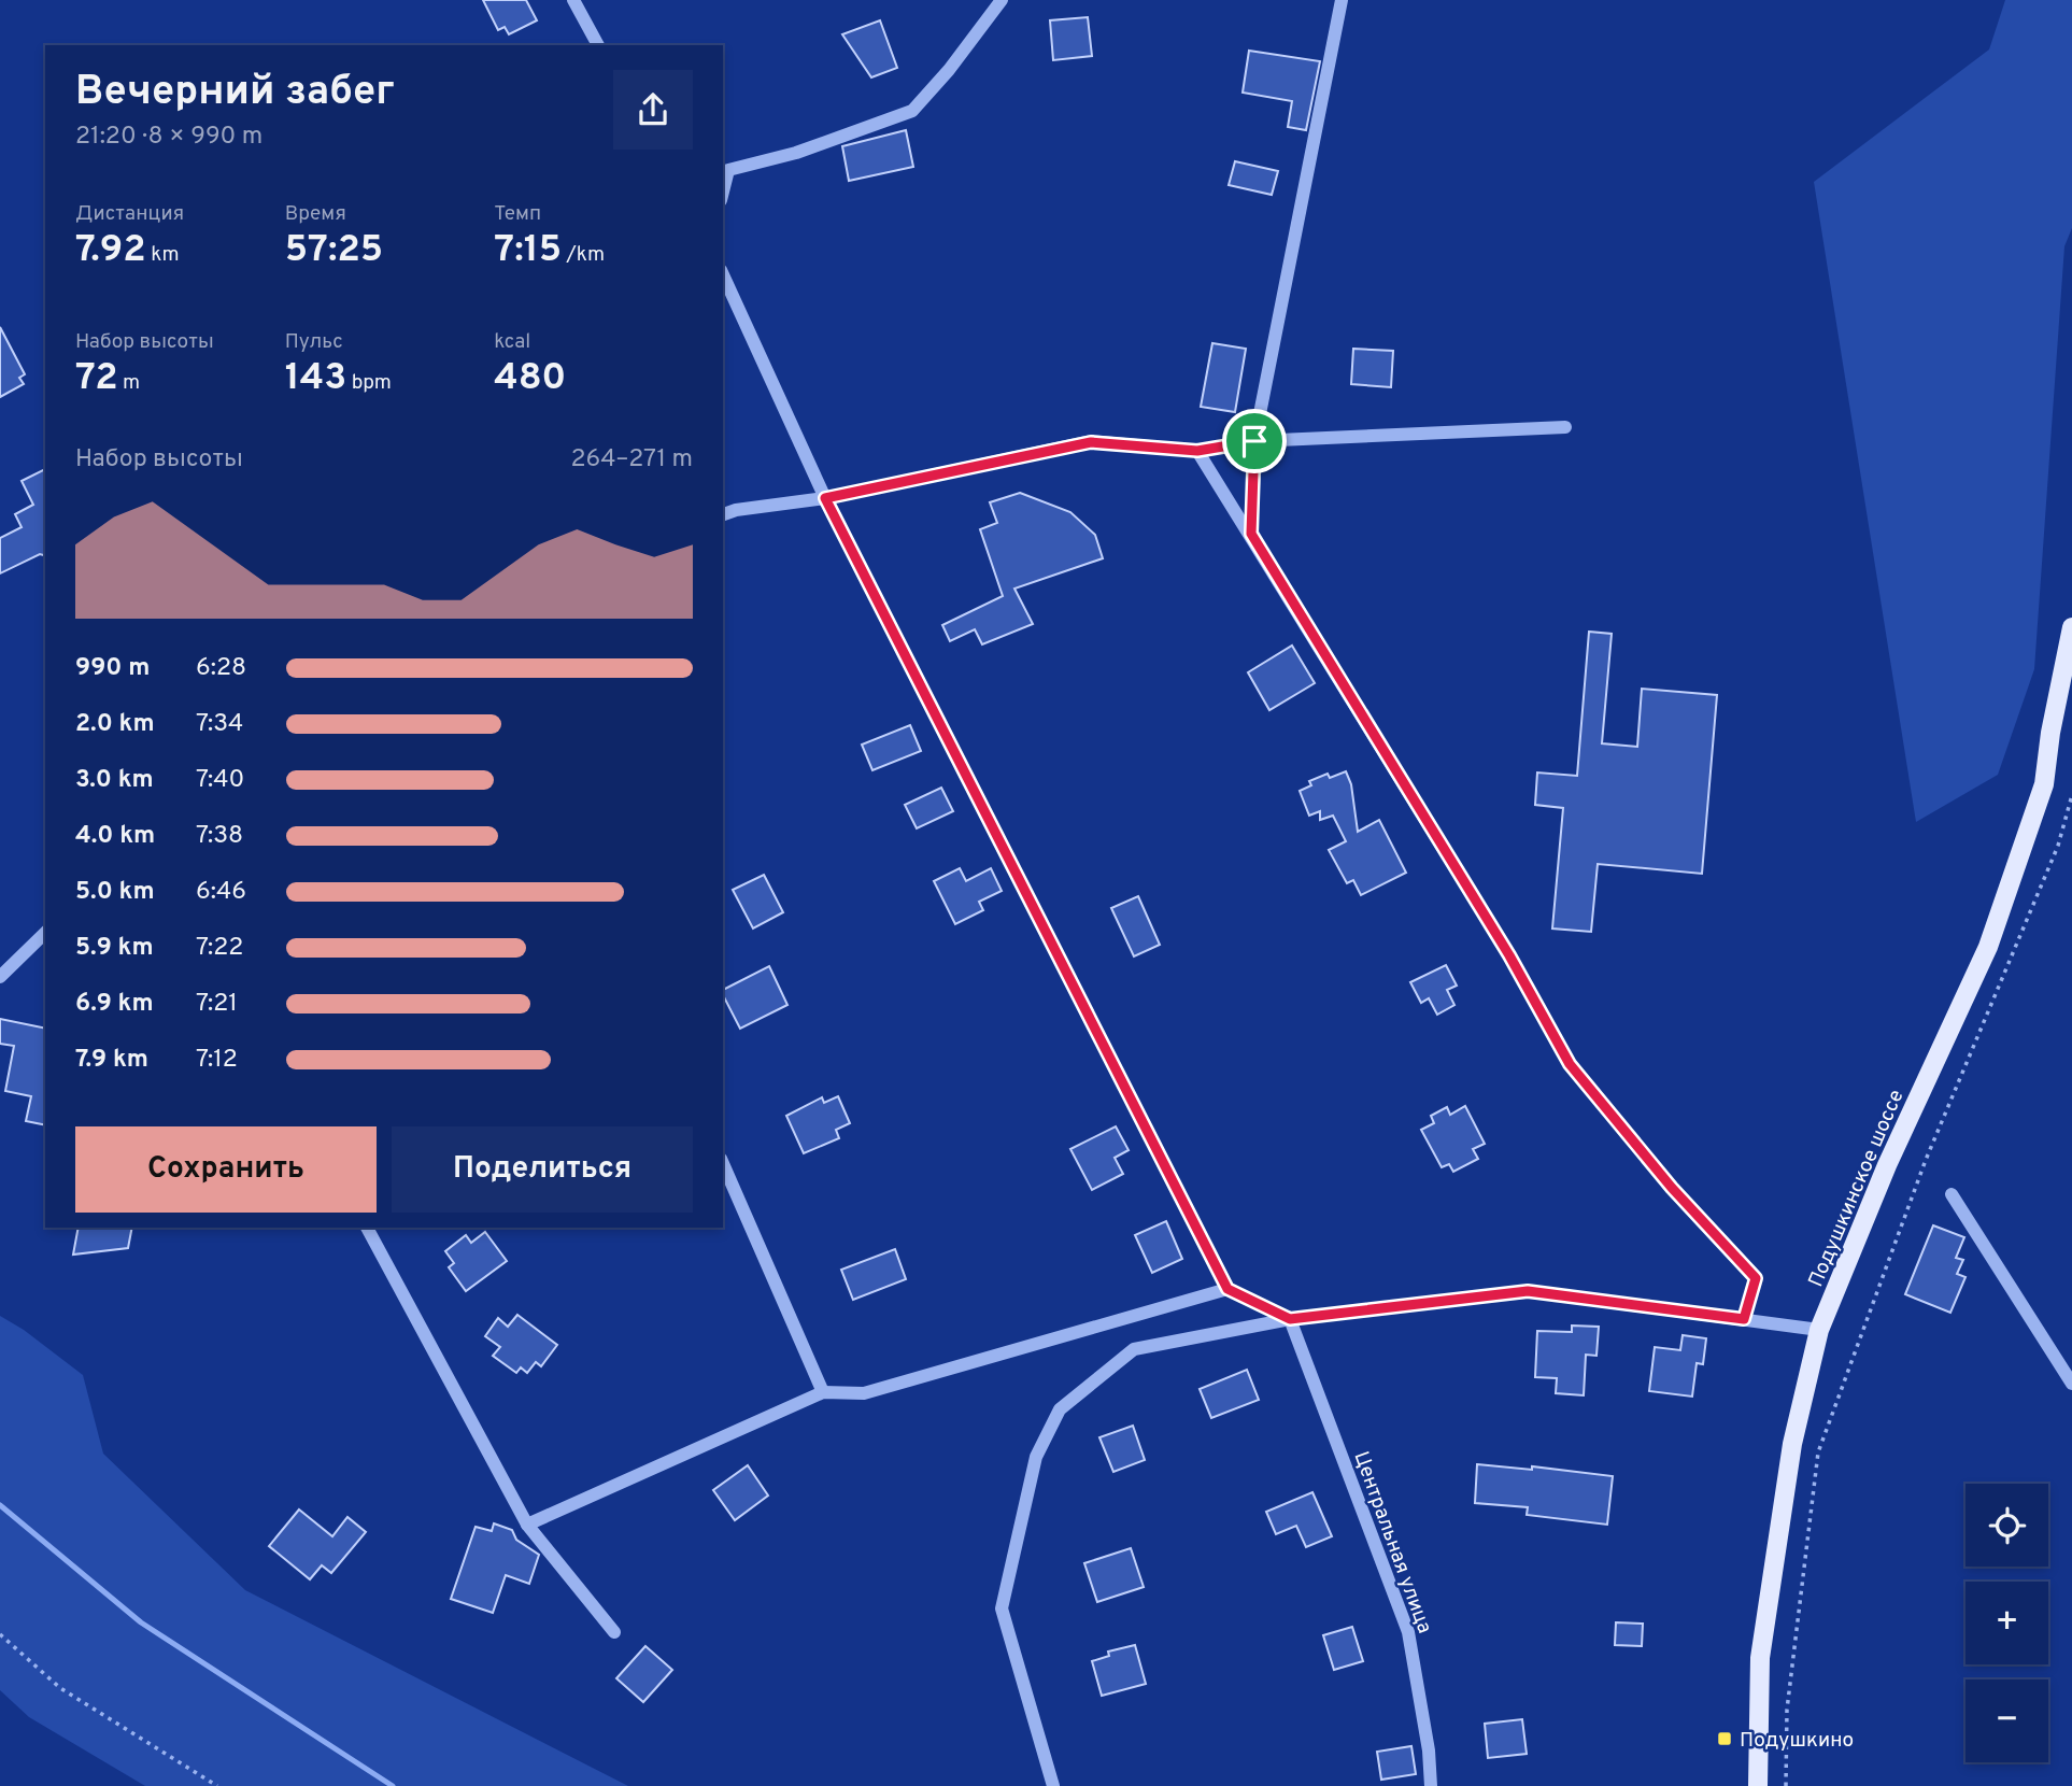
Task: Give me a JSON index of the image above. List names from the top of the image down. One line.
{"streets":{"main road":["Подушкинское шоссе"],"street":["Центральная улица"]},"places":{"transit":["Подушкино"]},"page":{"heading":["Вечерний забег","21:20 · 8 × 990 m"],"stats":[["Дистанция","7.92 km"],["Время","57:25"],["Темп","7:15 /km"],["Набор высоты","72 m"],["Пульс","143 bpm"],["kcal","480"]],"chart":["Набор высоты","264–271 m"],"list":[{"name":"990 m","note":"6:28"},{"name":"2.0 km","note":"7:34"},{"name":"3.0 km","note":"7:40"},{"name":"4.0 km","note":"7:38"},{"name":"5.0 km","note":"6:46"},{"name":"5.9 km","note":"7:22"},{"name":"6.9 km","note":"7:21"},{"name":"7.9 km","note":"7:12"}],"buttons":["Сохранить","Поделиться"],"map_buttons":["+","−"]}}
